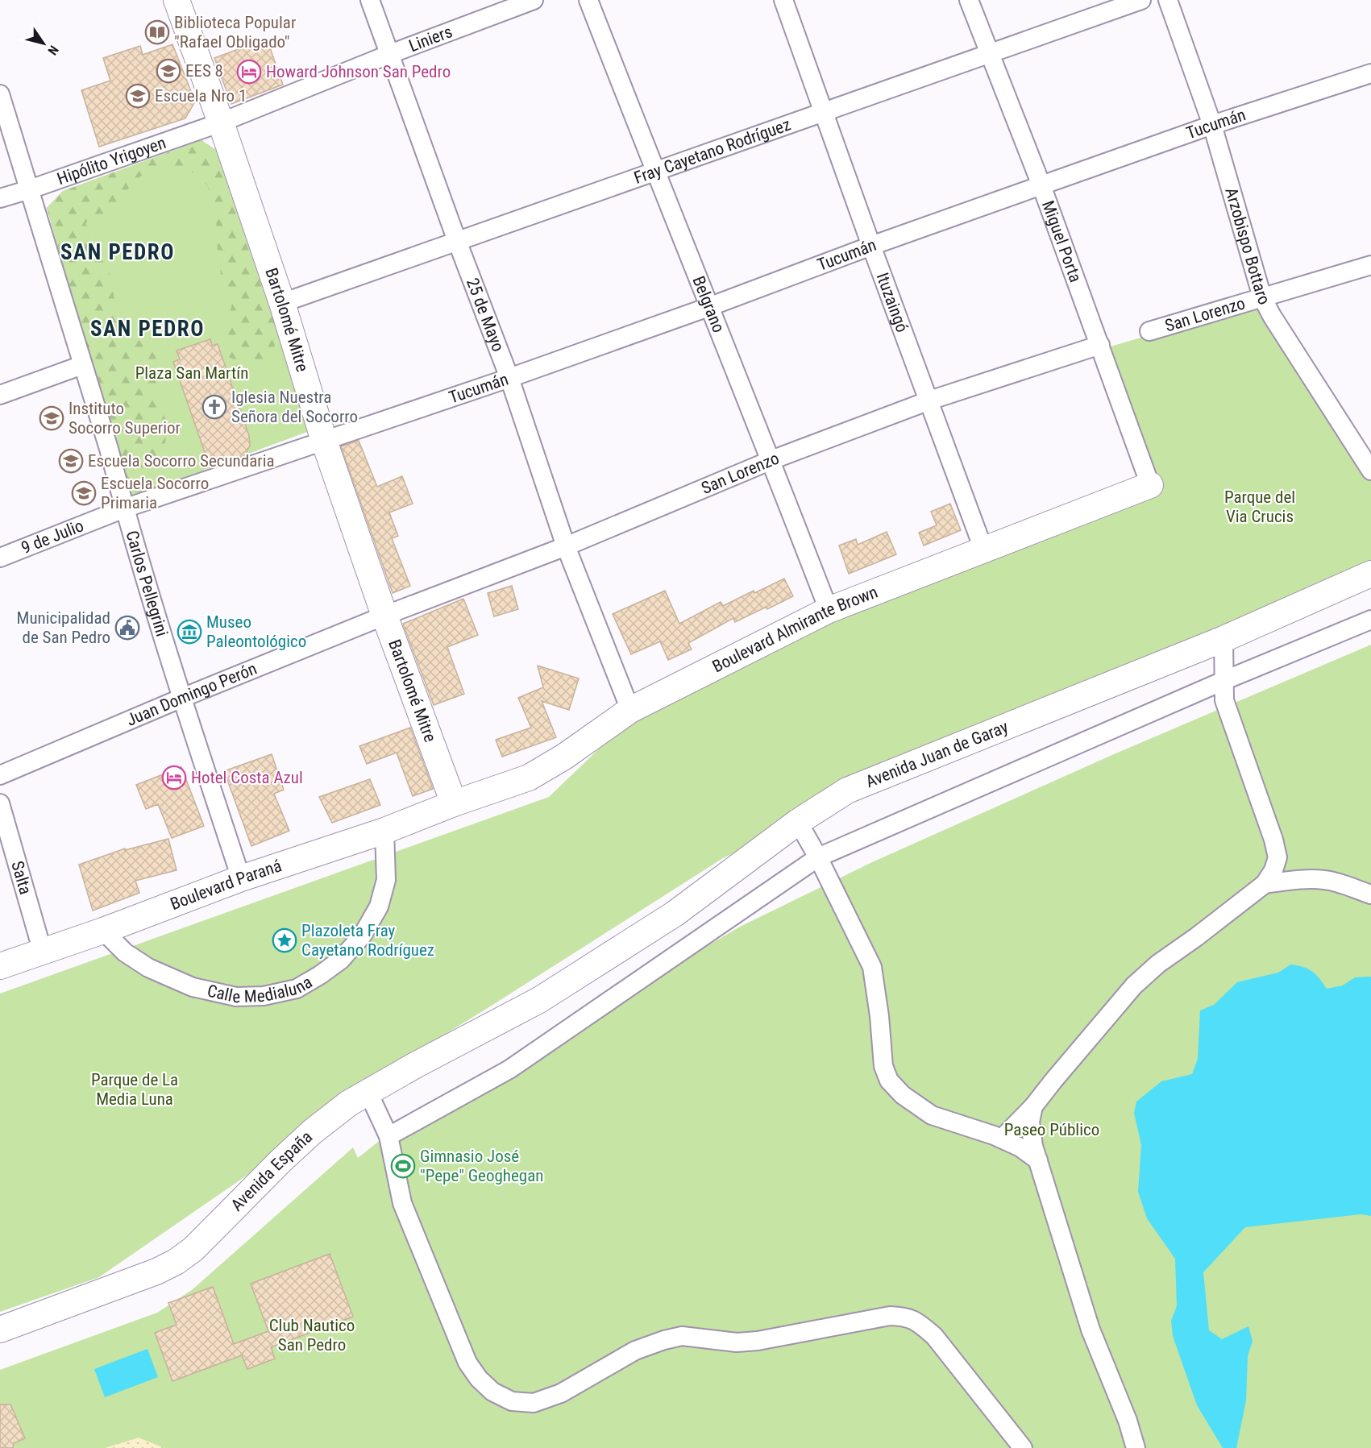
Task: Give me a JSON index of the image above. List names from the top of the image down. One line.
{"streets":{"main road":["Bartolomé Mitre","Boulevard Almirante Brown","Avenida Juan de Garay","Boulevard Paraná","Avenida España"],"street":["Liniers","Tucumán","Fray Cayetano Rodríguez","Hipólito Yrigoyen","Miguel Porta","Arzobispo Bottaro","Ituzaingó","Belgrano","25 de Mayo","San Lorenzo","9 de Julio","Carlos Pellegrini","Juan Domingo Perón","Salta","Calle Medialuna"]},"crossings":[["Liniers","Hipólito Yrigoyen"],["Liniers","25 de Mayo"],["Liniers","Bartolomé Mitre"],["Tucumán","Miguel Porta"],["Tucumán","Arzobispo Bottaro"],["Tucumán","Ituzaingó"],["Tucumán","Belgrano"],["Tucumán","25 de Mayo"],["Tucumán","Bartolomé Mitre"],["Tucumán","9 de Julio"],["Fray Cayetano Rodríguez","Miguel Porta"],["Fray Cayetano Rodríguez","Ituzaingó"],["Fray Cayetano Rodríguez","Belgrano"],["Fray Cayetano Rodríguez","25 de Mayo"],["Fray Cayetano Rodríguez","Bartolomé Mitre"],["Hipólito Yrigoyen","Bartolomé Mitre"],["Hipólito Yrigoyen","Carlos Pellegrini"],["Miguel Porta","San Lorenzo"],["Miguel Porta","Boulevard Almirante Brown"],["Arzobispo Bottaro","San Lorenzo"],["Ituzaingó","San Lorenzo"],["Ituzaingó","Boulevard Almirante Brown"],["Belgrano","San Lorenzo"],["Belgrano","Boulevard Almirante Brown"],["25 de Mayo","San Lorenzo"],["25 de Mayo","Boulevard Almirante Brown"],["San Lorenzo","Bartolomé Mitre"],["San Lorenzo","Juan Domingo Perón"],["Bartolomé Mitre","9 de Julio"],["Bartolomé Mitre","Boulevard Almirante Brown"],["Bartolomé Mitre","Juan Domingo Perón"],["Bartolomé Mitre","Boulevard Paraná"],["9 de Julio","Carlos Pellegrini"],["Carlos Pellegrini","Juan Domingo Perón"],["Carlos Pellegrini","Boulevard Paraná"],["Boulevard Almirante Brown","Boulevard Paraná"],["Avenida Juan de Garay","Avenida España"],["Salta","Boulevard Paraná"],["Boulevard Paraná","Calle Medialuna"]],"districts":["SAN PEDRO","SAN PEDRO"],"parks":["Plaza San Martín","Parque del Via Crucis","Parque de La Media Luna","Paseo Público","Club Nautico San Pedro"],"places":{"library":["Biblioteca Popular \"Rafael Obligado\""],"school or university":["EES 8","Escuela Nro 1","Instituto Socorro Superior","Escuela Socorro Secundaria","Escuela Socorro Primaria"],"hotel":["Howard Johnson San Pedro","Hotel Costa Azul"],"church":["Iglesia Nuestra Señora del Socorro"],"public building":["Municipalidad de San Pedro"],"museum":["Museo Paleontológico"],"place":["Plazoleta Fray Cayetano Rodríguez"],"sports":["Gimnasio José \"Pepe\" Geoghegan"]},"north":"bottom right"}
